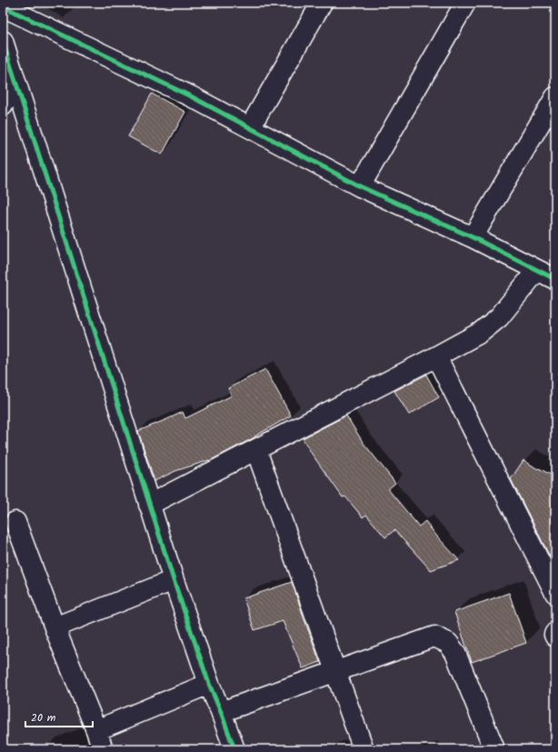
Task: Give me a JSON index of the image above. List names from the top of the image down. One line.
{"scale_bar":"20 m"}
